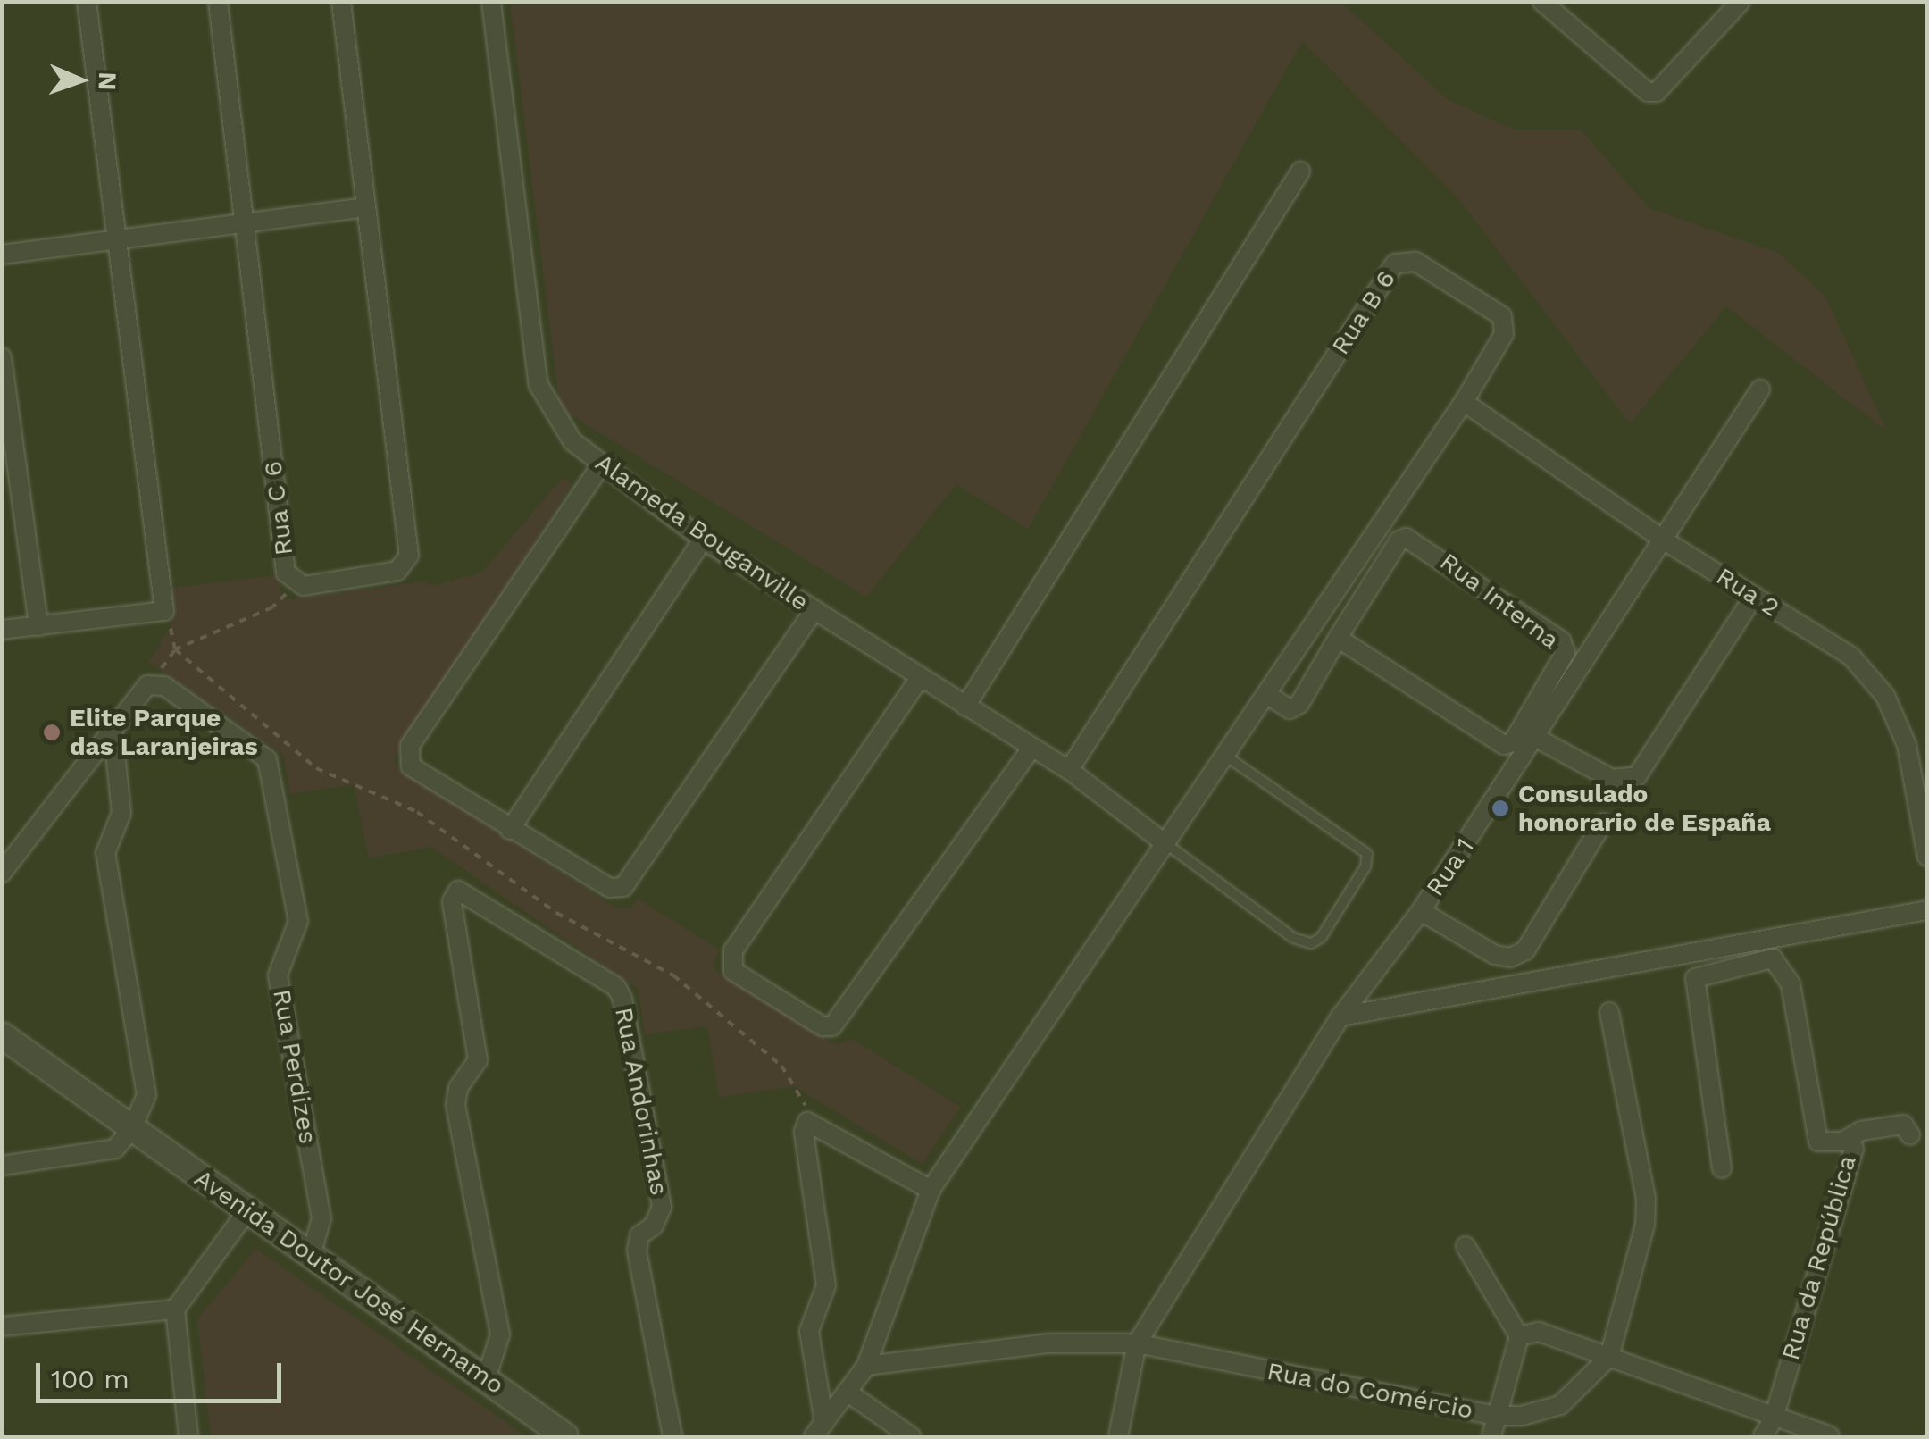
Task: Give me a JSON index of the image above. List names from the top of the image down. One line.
{"streets":{"street":["Rua B 6","Rua C 6","Alameda Bouganville","Rua 2","Rua Interna","Rua 1","Rua Perdizes","Rua Andorinhas","Rua da República","Avenida Doutor José Hernamo","Rua do Comércio"]},"crossings":[["Rua B 6","Alameda Bouganville"],["Rua B 6","Rua 2"],["Rua B 6","Rua Interna"],["Rua B 6","Rua do Comércio"],["Rua 2","Rua 1"],["Rua 1","Rua do Comércio"],["Rua Perdizes","Avenida Doutor José Hernamo"],["Rua Andorinhas","Avenida Doutor José Hernamo"]],"places":["Elite Parque das Laranjeiras","Consulado honorario de España"],"scale_bar":"100 m","north":"right"}
